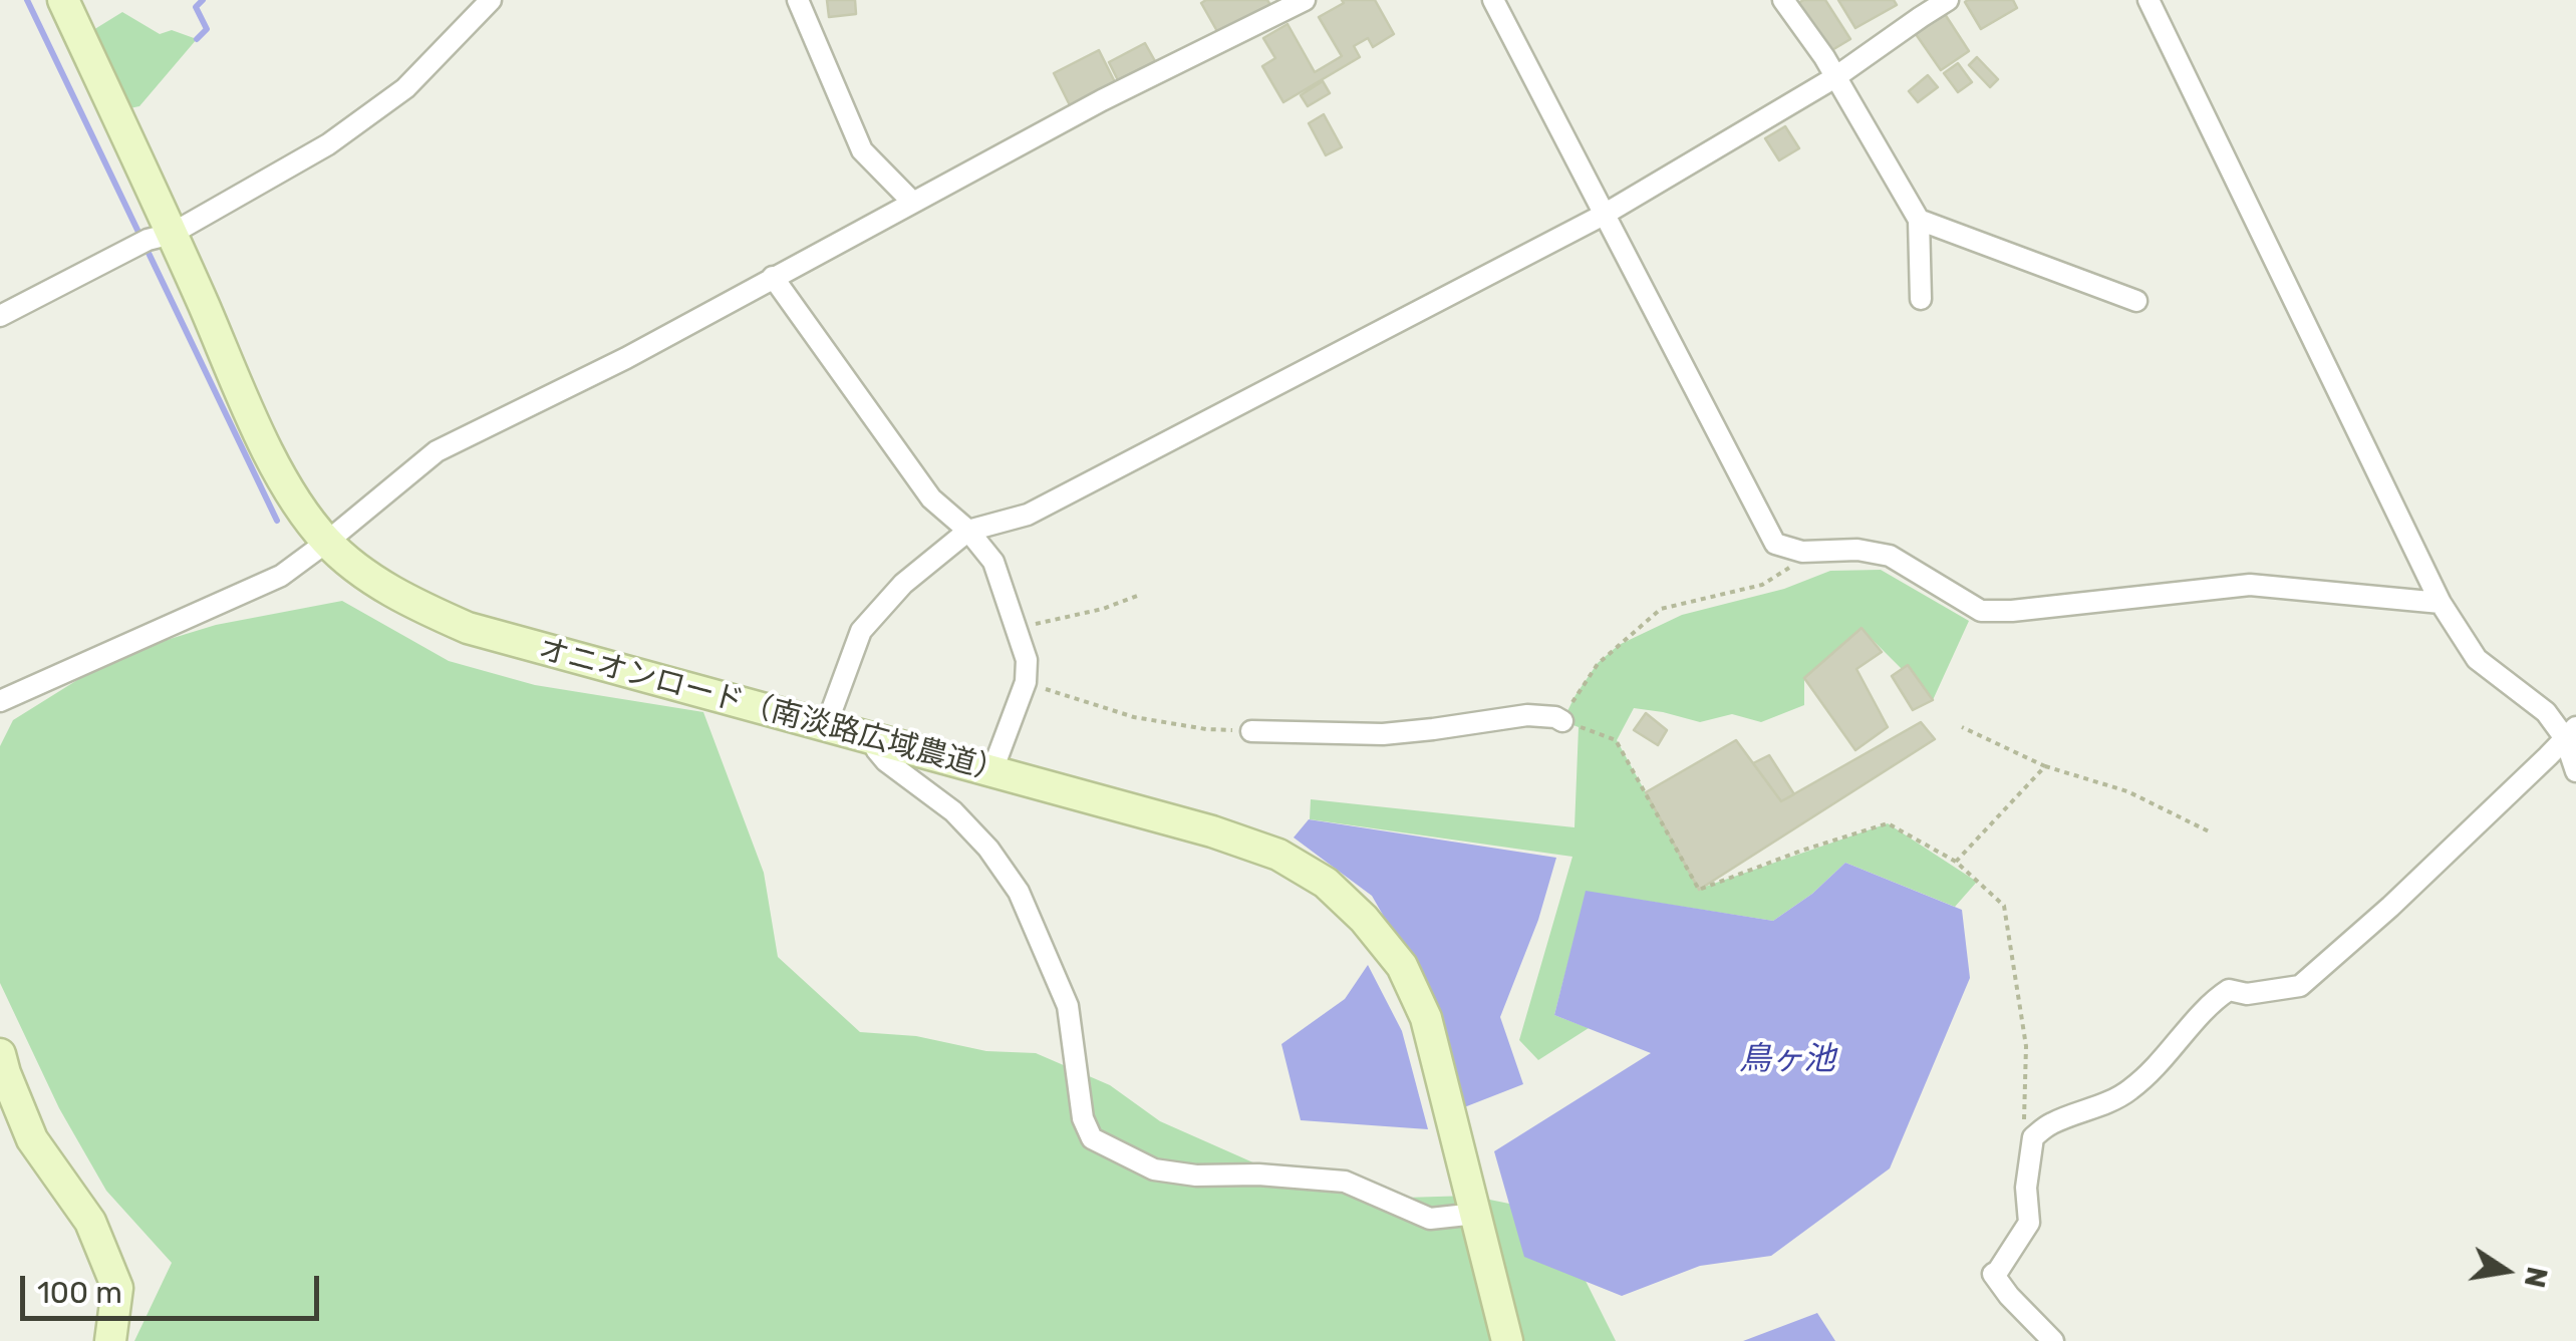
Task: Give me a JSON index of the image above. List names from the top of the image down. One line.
{"streets":{"street":["オニオンロード（南淡路広域農道）"]},"water":["鳥ヶ池"],"scale_bar":"100 m","north":"right"}
